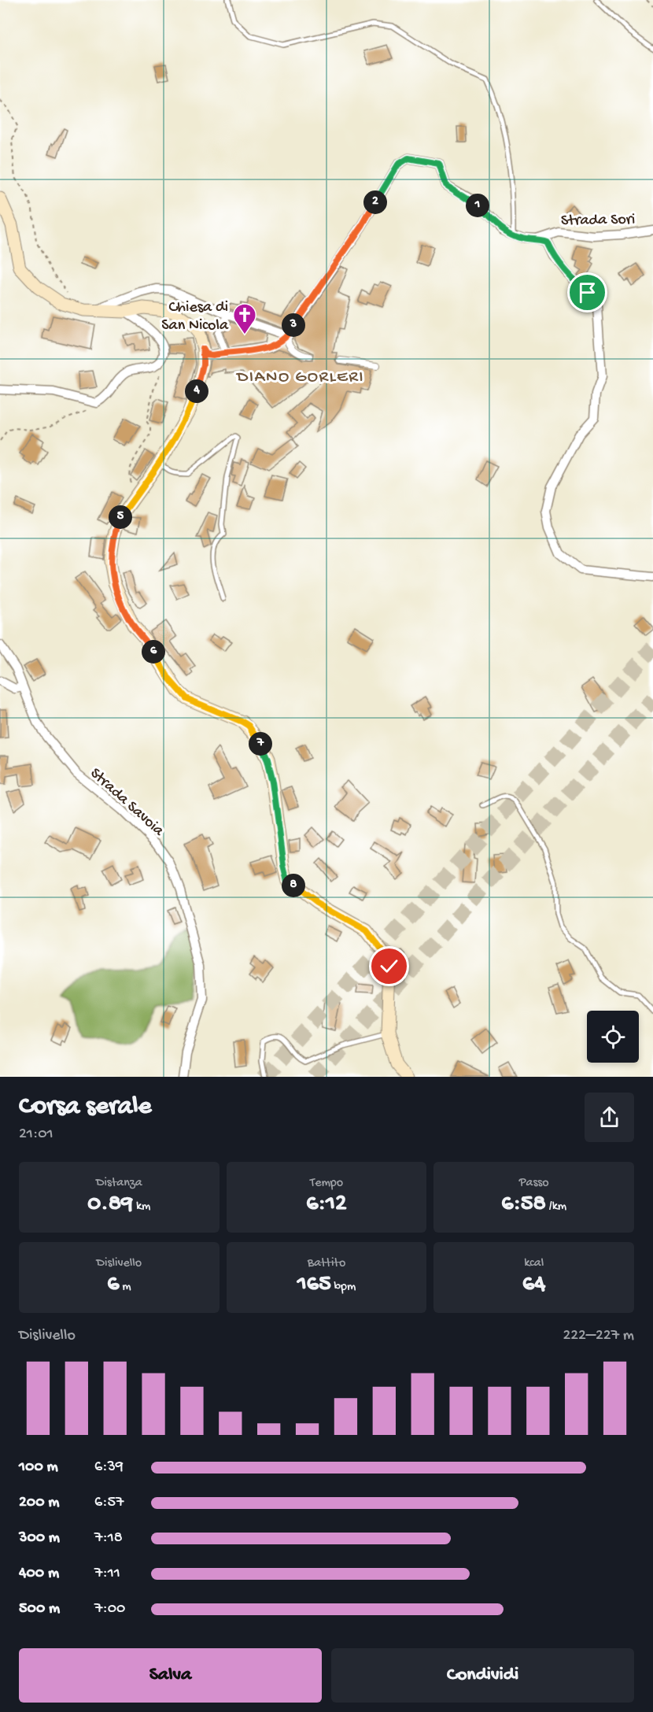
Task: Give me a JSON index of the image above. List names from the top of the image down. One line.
{"streets":{"street":["Strada Sori","Strada Savoia"]},"districts":["DIANO GORLERI"],"places":{"church":["Chiesa di San Nicola"]},"page":{"pins":["2","1","3","4","5","6","7","8"],"heading":["Corsa serale","21:01"],"stats":[["Distanza","0.89 km"],["Tempo","6:12"],["Passo","6:58 /km"],["Dislivello","6 m"],["Battito","165 bpm"],["kcal","64"]],"chart":["Dislivello","222–227 m"],"list":[{"name":"100 m","note":"6:39"},{"name":"200 m","note":"6:57"},{"name":"300 m","note":"7:18"},{"name":"400 m","note":"7:11"},{"name":"500 m","note":"7:00"}],"buttons":["Salva","Condividi"]}}
